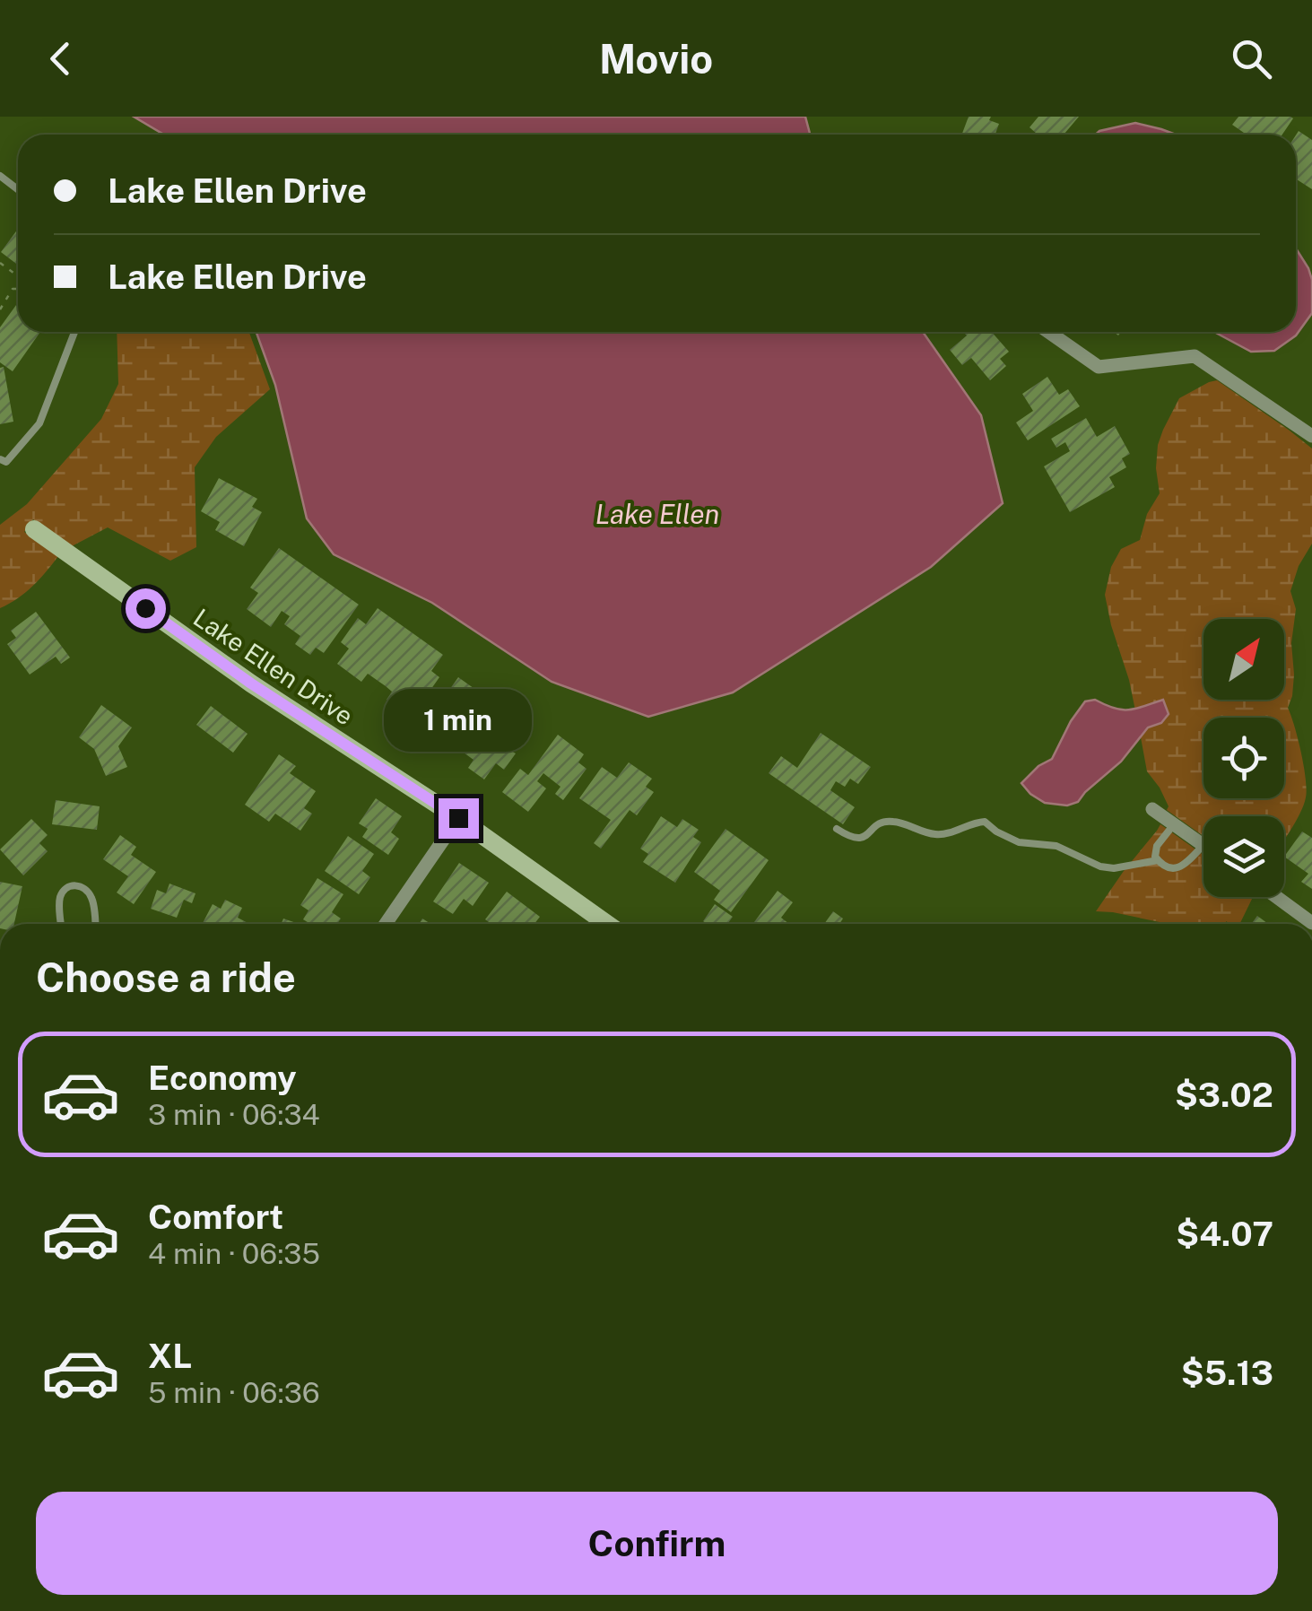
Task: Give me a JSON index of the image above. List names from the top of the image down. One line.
{"streets":{"street":["Lake Ellen Drive"]},"water":["Lake Ellen"],"north":"top right","page":{"header":"Movio","banner":["Lake Ellen Drive","Lake Ellen Drive"],"bubble":"1 min","heading":"Choose a ride","list":[{"name":"Economy","note":"3 min · 06:34","value":"$3.02"},{"name":"Comfort","note":"4 min · 06:35","value":"$4.07"},{"name":"XL","note":"5 min · 06:36","value":"$5.13"}],"buttons":"Confirm"}}
